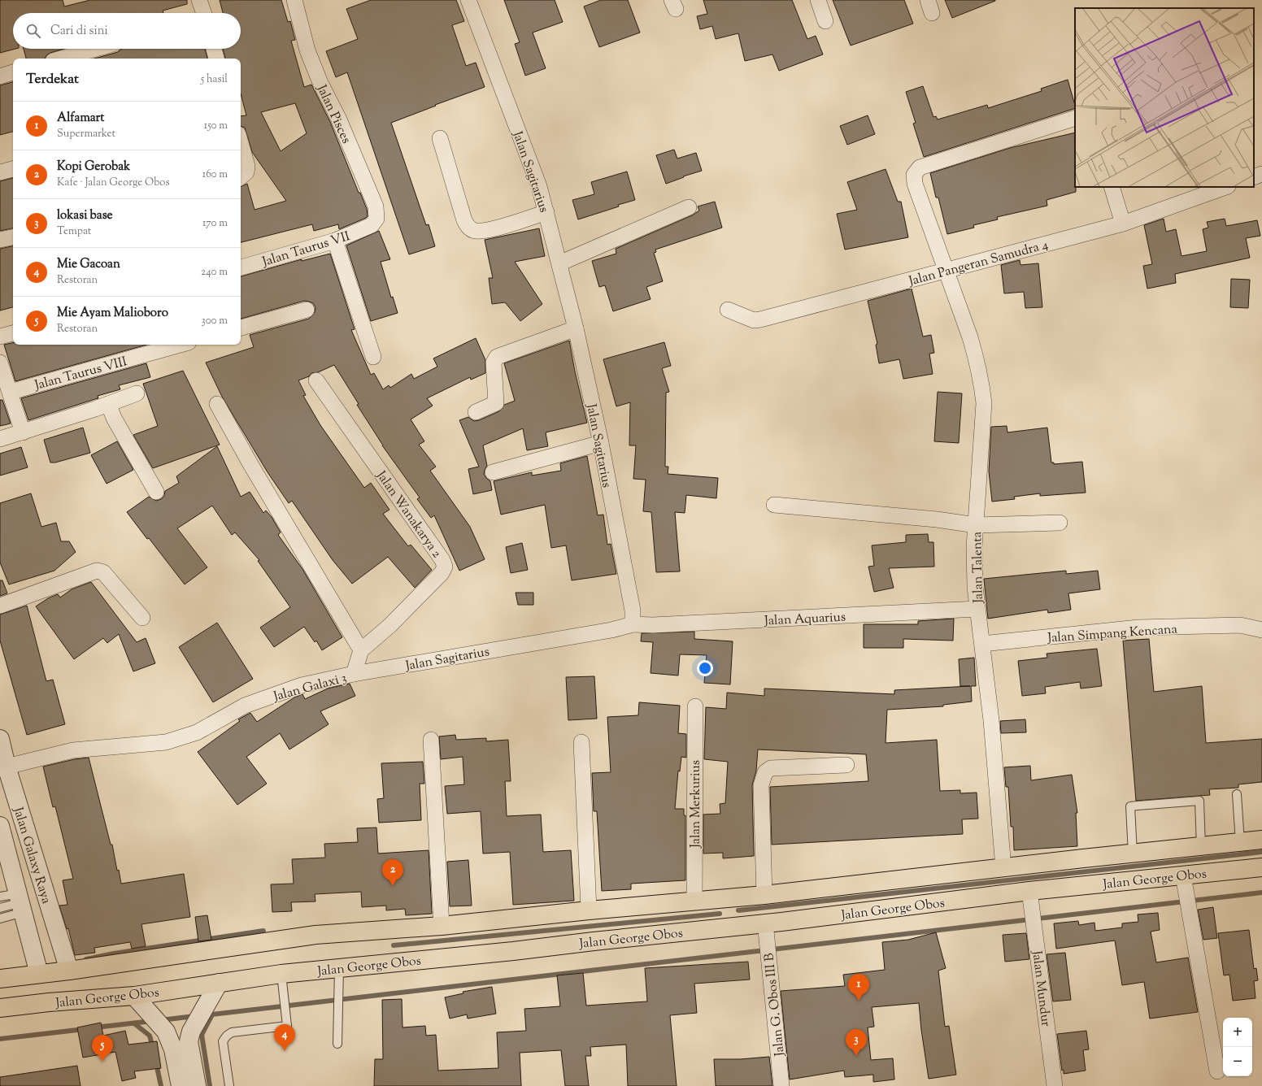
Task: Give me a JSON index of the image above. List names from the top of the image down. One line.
{"streets":{"main road":["Jalan George Obos"],"street":["Jalan Pisces","Jalan Sagitarius","Jalan Taurus VII","Jalan Pangeran Samudra 4","Jalan Taurus VIII","Jalan Wanakarya 2","Jalan Talenta","Jalan Aquarius","Jalan Simpang Kencana","Jalan Galaxi 3","Jalan Merkurius","Jalan Galaxy Raya","Jalan Mundur","Jalan G. Obos III B"]},"crossings":[["Jalan Pisces","Jalan Taurus VII"],["Jalan Sagitarius","Jalan Aquarius"],["Jalan Sagitarius","Jalan Galaxi 3"],["Jalan Pangeran Samudra 4","Jalan Talenta"],["Jalan Wanakarya 2","Jalan Galaxi 3"],["Jalan Talenta","Jalan Aquarius"],["Jalan Talenta","Jalan Simpang Kencana"],["Jalan Talenta","Jalan George Obos"],["Jalan Galaxi 3","Jalan Galaxy Raya"],["Jalan Merkurius","Jalan George Obos"],["Jalan Galaxy Raya","Jalan George Obos"],["Jalan George Obos","Jalan Mundur"],["Jalan George Obos","Jalan G. Obos III B"]],"page":{"search":"Cari di sini","heading":["Terdekat","5 hasil"],"list":[{"mark":"1","name":"Alfamart","note":"Supermarket","value":"150 m"},{"mark":"2","name":"Kopi Gerobak","note":"Kafe · Jalan George Obos","value":"160 m"},{"mark":"3","name":"lokasi base","note":"Tempat","value":"170 m"},{"mark":"4","name":"Mie Gacoan","note":"Restoran","value":"240 m"},{"mark":"5","name":"Mie Ayam Malioboro","note":"Restoran","value":"300 m"}],"pins":["2","1","4","3","5"],"map_buttons":["+","−"]}}
